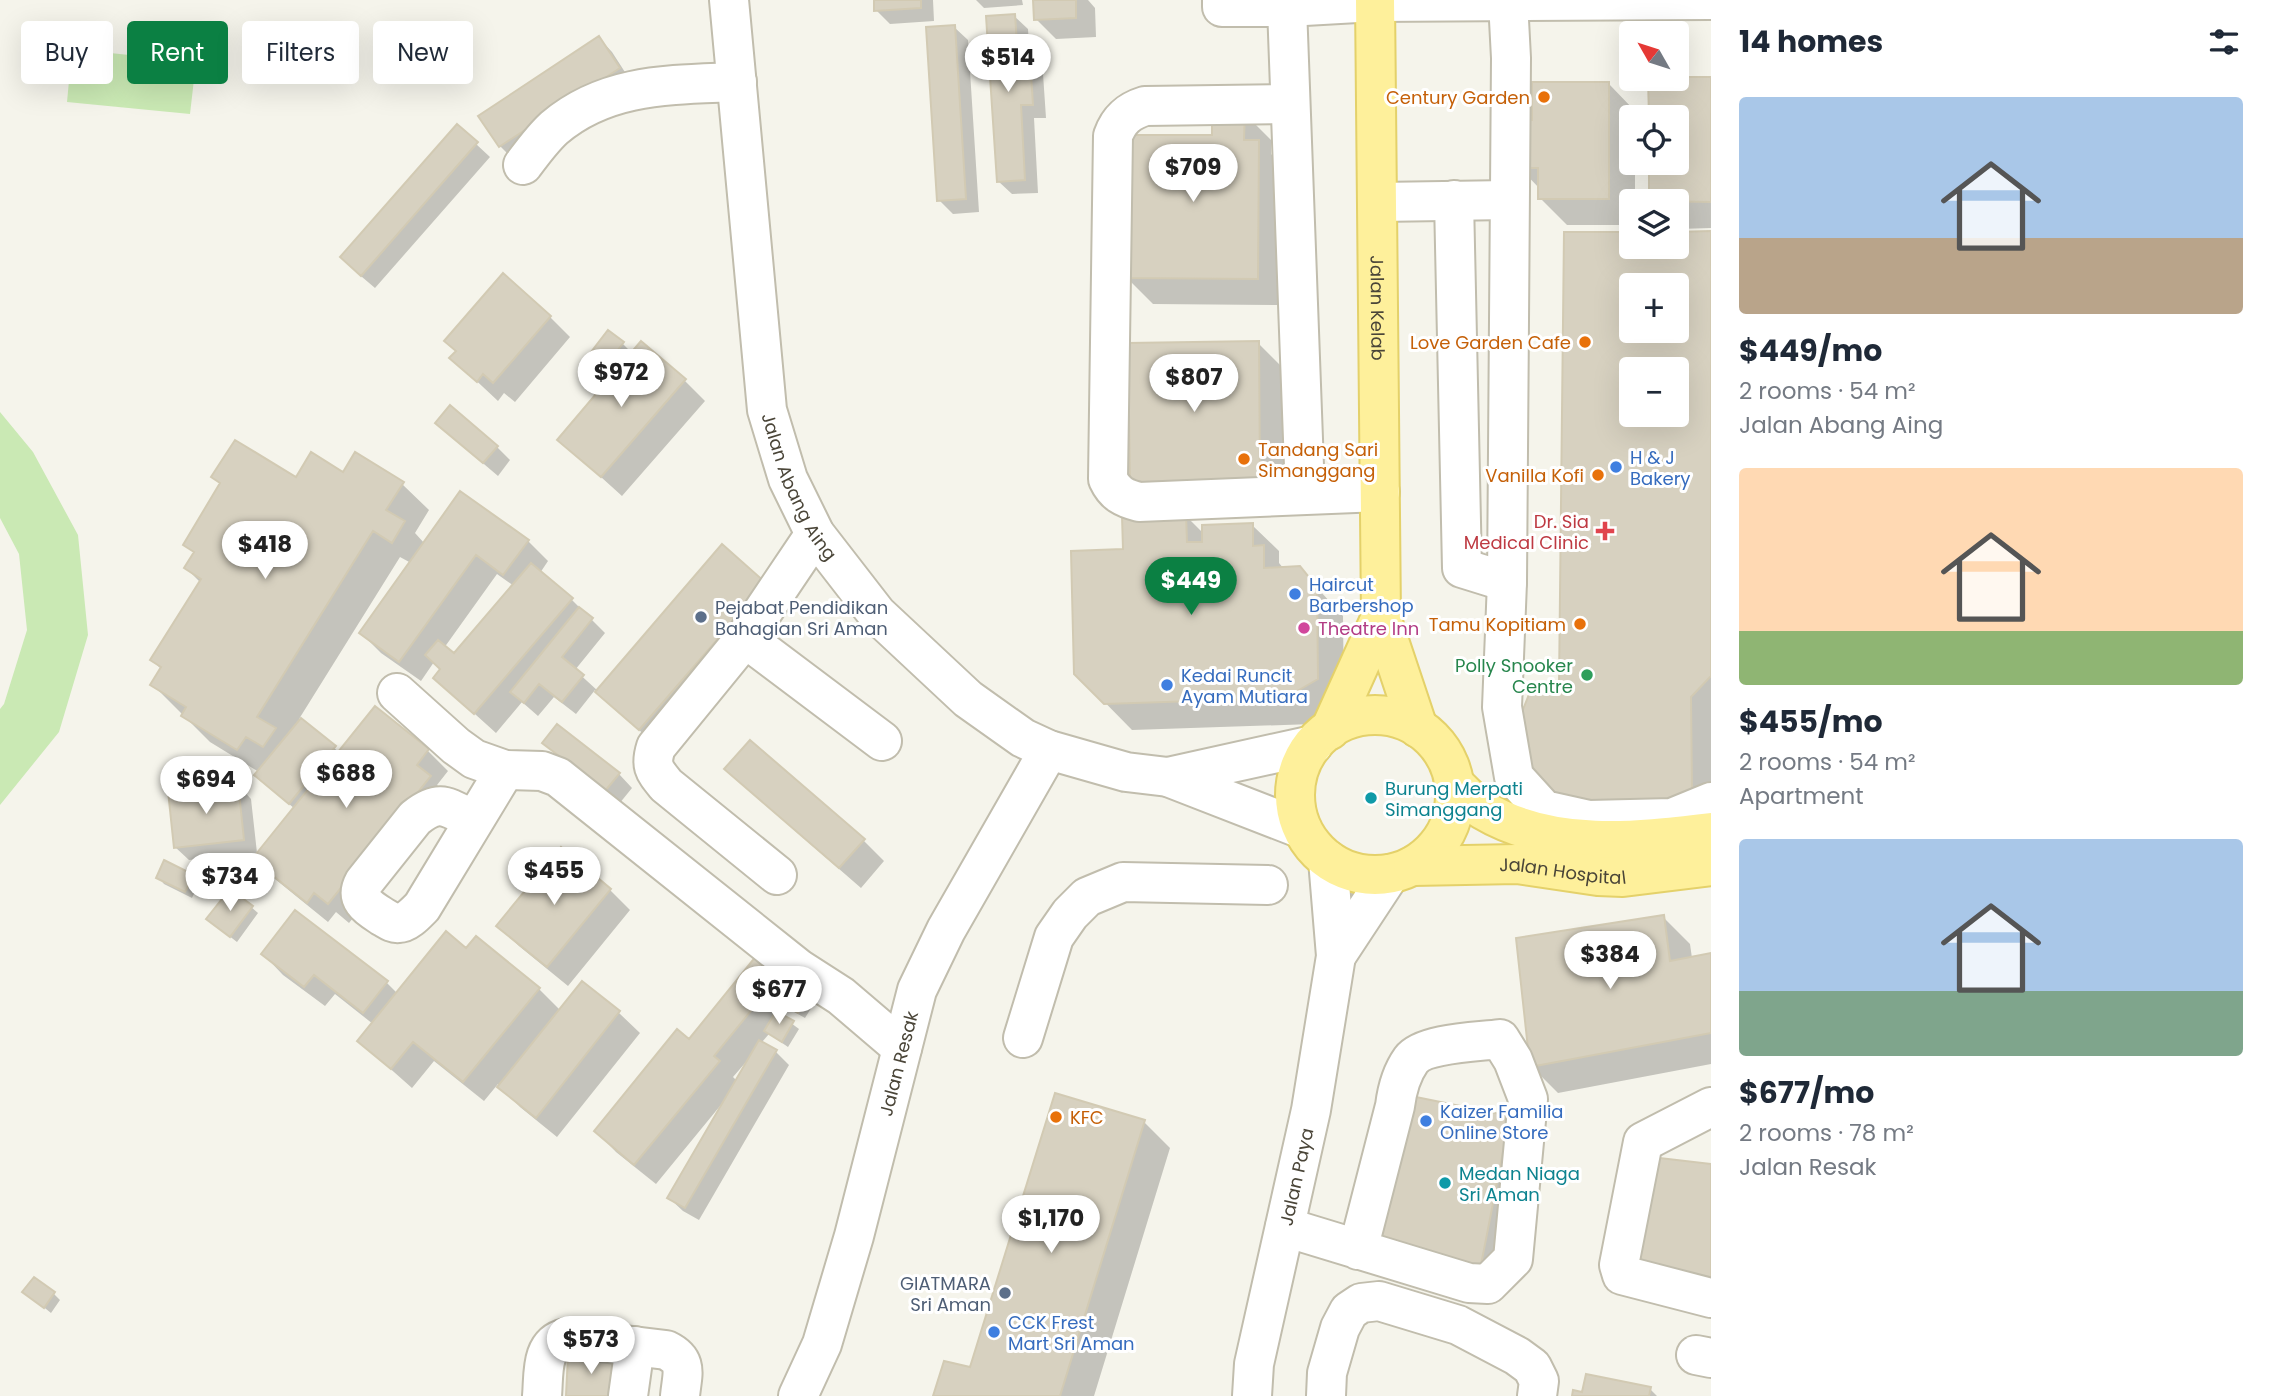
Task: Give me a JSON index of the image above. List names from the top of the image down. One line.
{"streets":{"main road":["Jalan Kelab","Jalan Hospital"],"street":["Jalan Abang Aing","Jalan Resak","Jalan Paya"]},"crossings":[["Jalan Kelab","Jalan Hospital"],["Jalan Abang Aing","Jalan Resak"]],"places":{"other":["Century Garden","Love Garden Cafe","Tandang Sari Simanggang","H & J Bakery","Vanilla Kofi","Haircut Barbershop","Pejabat Pendidikan Bahagian Sri Aman","Tamu Kopitiam","Theatre Inn","Polly Snooker Centre","Kedai Runcit Ayam Mutiara","Burung Merpati Simanggang","KFC","Kaizer Familia Online Store","Medan Niaga Sri Aman","GIATMARA Sri Aman","CCK Frest Mart Sri Aman"],"health":["Dr. Sia Medical Clinic"]},"north":"top left","page":{"heading":"14 homes","map_buttons":["+","−"],"chip":["Buy","Rent","Filters","New"],"price":["$514","$709","$972","$807","$418","$449","$688","$694","$455","$734","$384","$677","$1,170","$573"],"list":[{"name":"$449/mo","note":"2 rooms · 54 m² · Jalan Abang Aing"},{"name":"$455/mo","note":"2 rooms · 54 m² · Apartment"},{"name":"$677/mo","note":"2 rooms · 78 m² · Jalan Resak"}]}}
